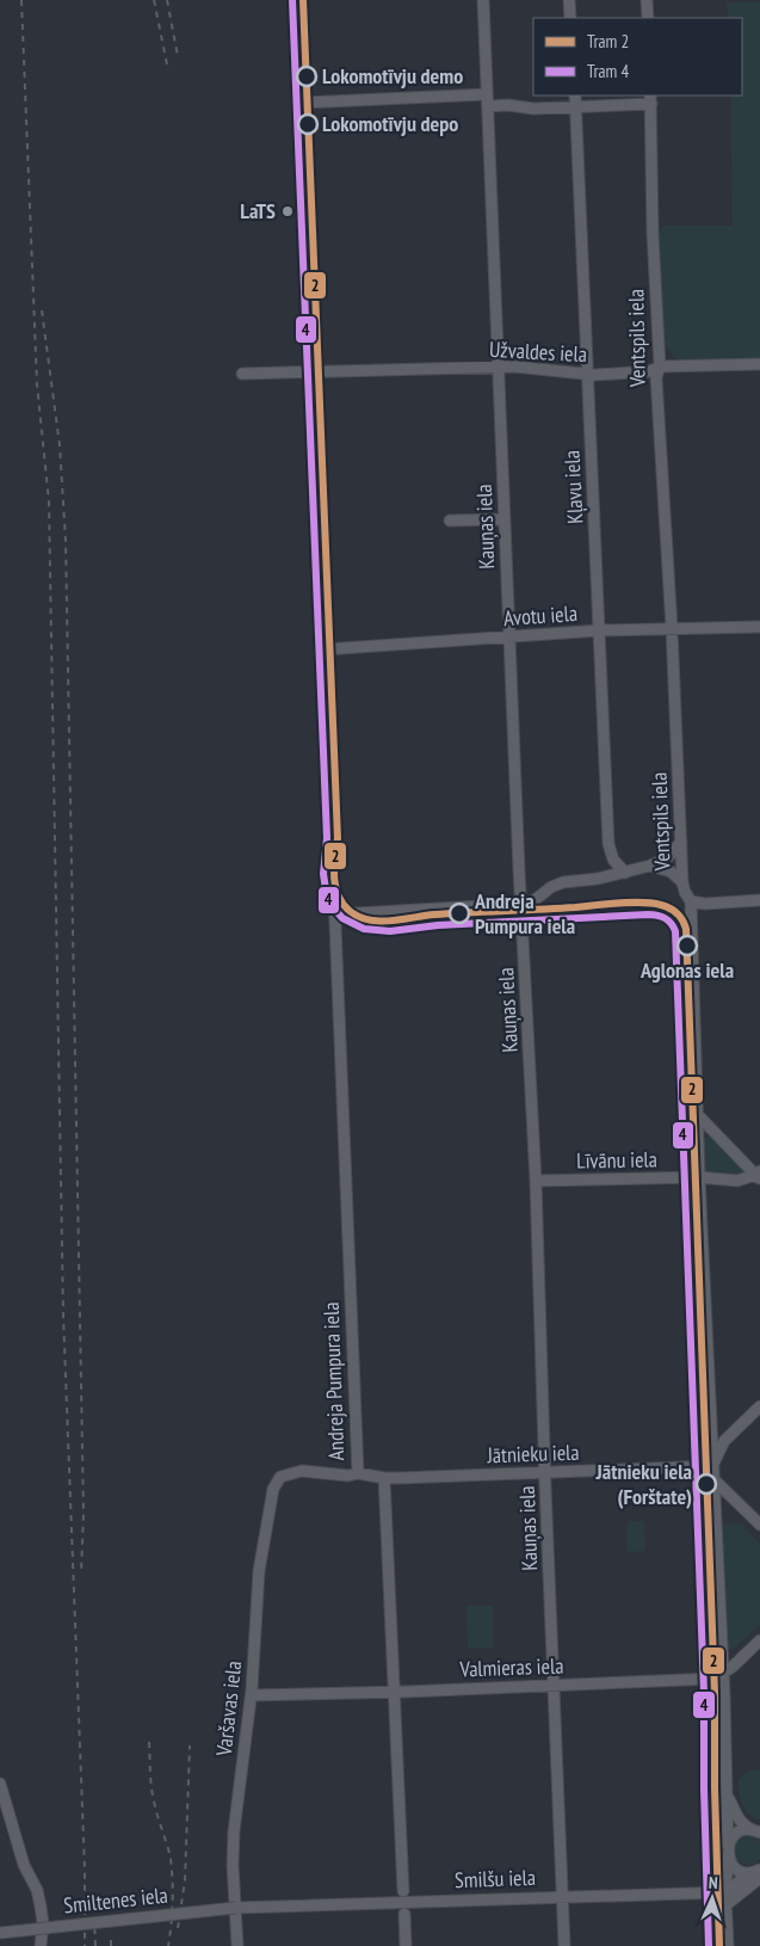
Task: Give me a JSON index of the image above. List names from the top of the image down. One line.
{"streets":{"street":["Ventspils iela","Užvaldes iela","Kļavu iela","Kauņas iela","Avotu iela","Līvānu iela","Andreja Pumpura iela","Jātnieku iela","Valmieras iela","Varšavas iela","Smilšu iela","Smiltenes iela"]},"crossings":[["Ventspils iela","Užvaldes iela"],["Ventspils iela","Avotu iela"],["Ventspils iela","Līvānu iela"],["Ventspils iela","Jātnieku iela"],["Ventspils iela","Valmieras iela"],["Užvaldes iela","Kļavu iela"],["Užvaldes iela","Kauņas iela"],["Užvaldes iela","Andreja Pumpura iela"],["Kļavu iela","Avotu iela"],["Kauņas iela","Avotu iela"],["Kauņas iela","Līvānu iela"],["Kauņas iela","Jātnieku iela"],["Kauņas iela","Valmieras iela"],["Kauņas iela","Smilšu iela"],["Avotu iela","Andreja Pumpura iela"],["Andreja Pumpura iela","Jātnieku iela"],["Jātnieku iela","Varšavas iela"],["Valmieras iela","Varšavas iela"],["Varšavas iela","Smilšu iela"],["Varšavas iela","Smiltenes iela"],["Smilšu iela","Smiltenes iela"]],"places":["Lokomotīvju demo","Lokomotīvju depo","LaTS","Andreja Pumpura iela","Aglonas iela","Jātnieku iela (Forštate)"],"lines":["tram line 2","tram line 4"],"legend":["Tram 2","Tram 4"],"north":"top"}
